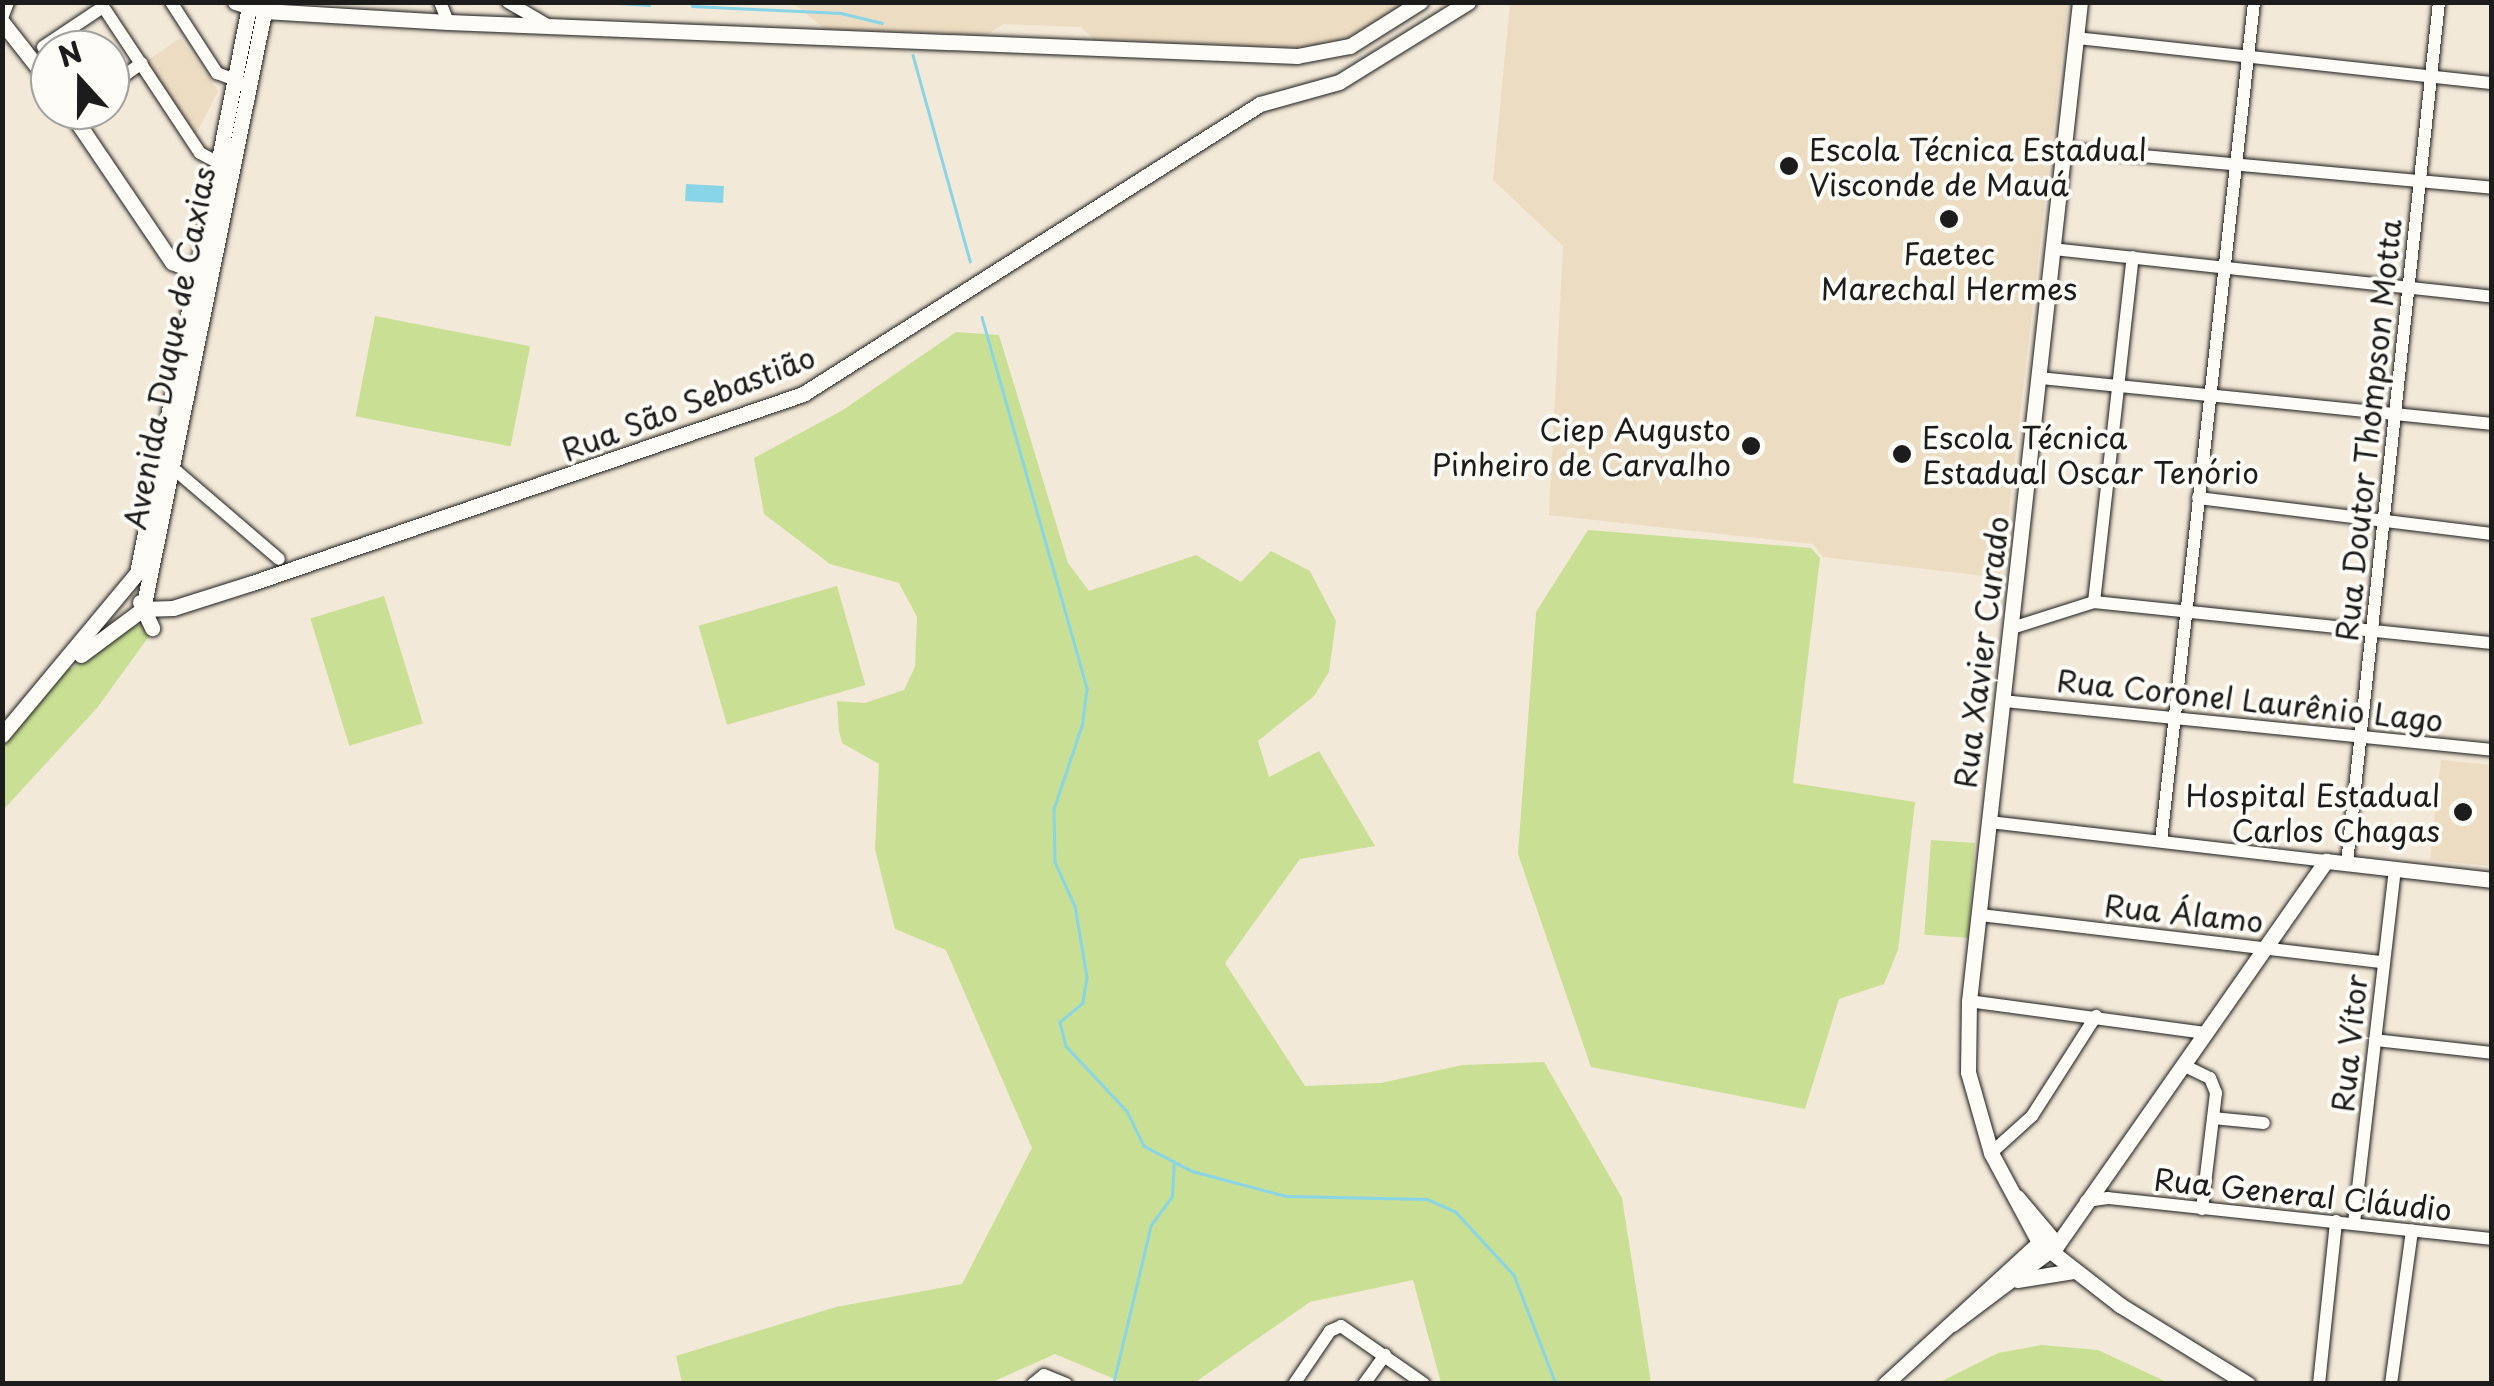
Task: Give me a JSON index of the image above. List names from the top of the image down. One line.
{"streets":{"main road":["Avenida Duque de Caxias","Rua São Sebastião","Rua Xavier Curado"],"street":["Rua Doutor Thompson Motta","Rua Coronel Laurênio Lago","Rua Álamo","Rua Vítor","Rua General Cláudio"]},"crossings":[["Avenida Duque de Caxias","Rua São Sebastião"],["Rua Doutor Thompson Motta","Rua Coronel Laurênio Lago"],["Rua Xavier Curado","Rua Coronel Laurênio Lago"],["Rua Xavier Curado","Rua Álamo"],["Rua Álamo","Rua Vítor"],["Rua Vítor","Rua General Cláudio"]],"places":["Escola Técnica Estadual Visconde de Mauá","Faetec Marechal Hermes","Ciep Augusto Pinheiro de Carvalho","Escola Técnica Estadual Oscar Tenório","Hospital Estadual Carlos Chagas"],"north":"top"}
